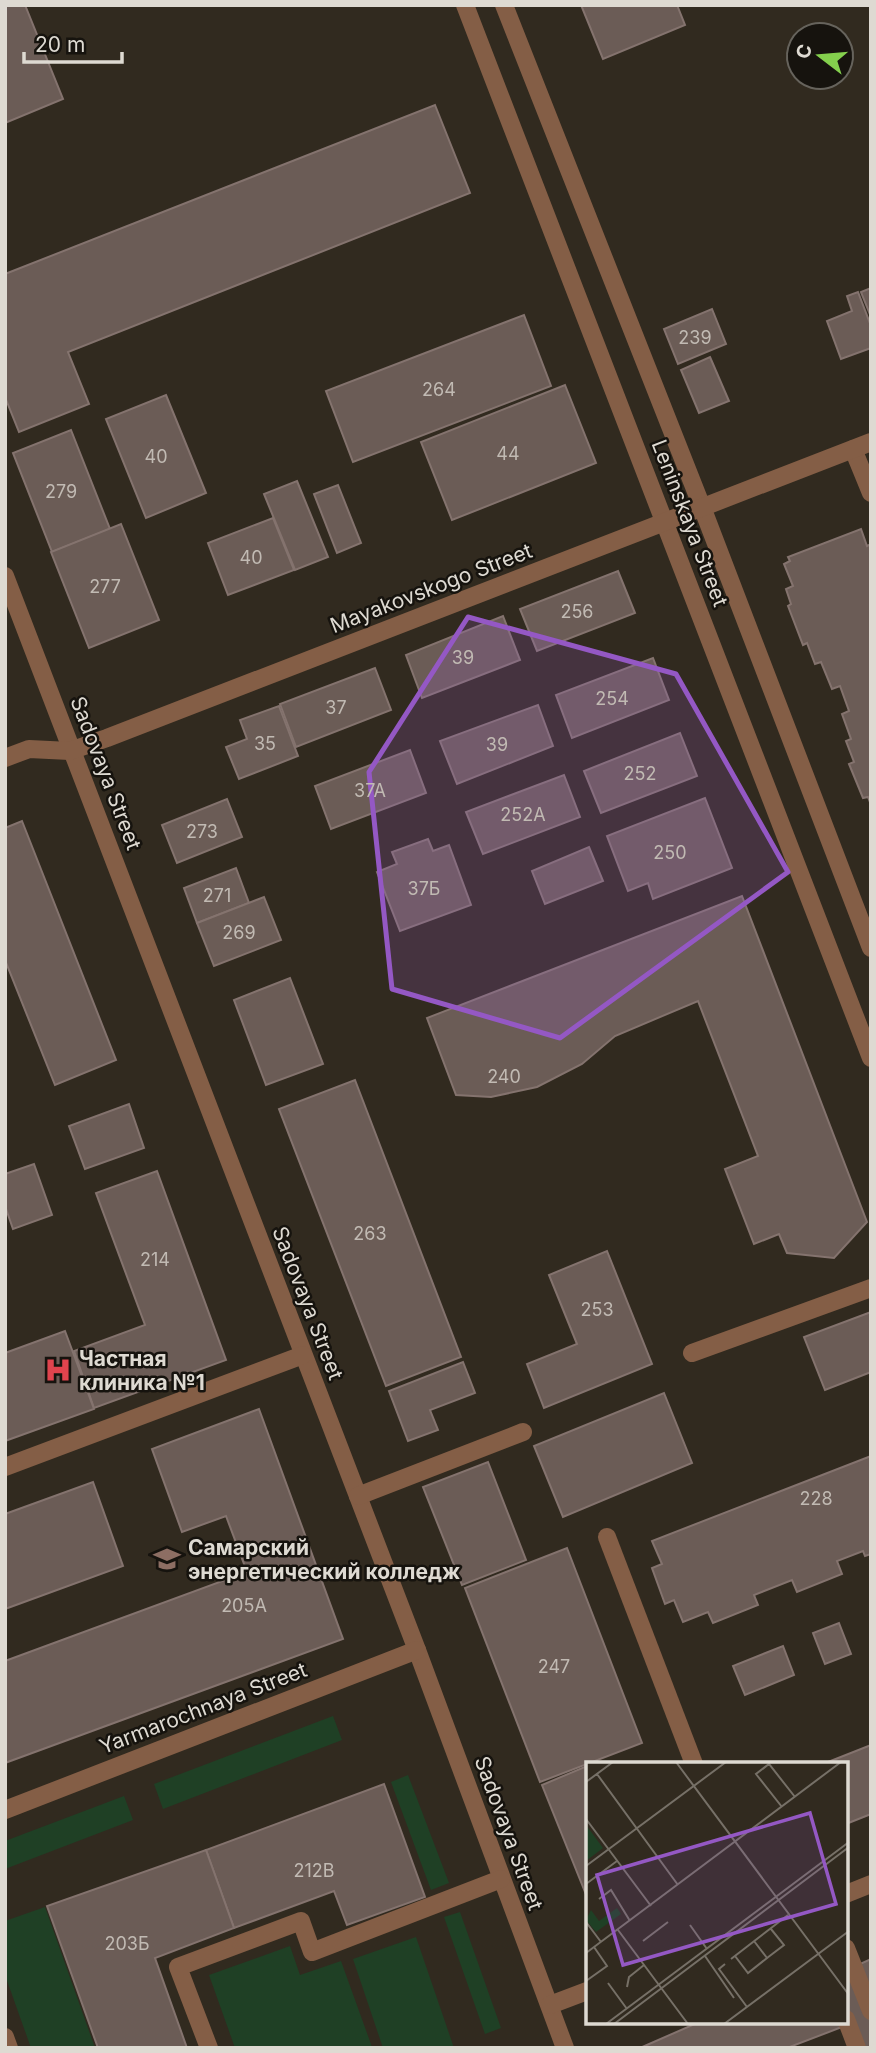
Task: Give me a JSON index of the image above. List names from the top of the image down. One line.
{"streets":{"street":["Leninskaya Street","Mayakovskogo Street","Sadovaya Street","Yarmarochnaya Street"]},"crossings":[["Leninskaya Street","Mayakovskogo Street"],["Mayakovskogo Street","Sadovaya Street"],["Sadovaya Street","Yarmarochnaya Street"]],"places":{"hospital":["Частная клиника №1"],"school or university":["Самарский энергетический колледж"]},"house_numbers":["239","264","44","40","279","40","277","256","39","254","37","35","39","252","37А","252А","273","250","37Б","271","269","240","263","214","253","228","205А","247","212В","203Б"],"scale_bar":"20 m","north":"left"}
